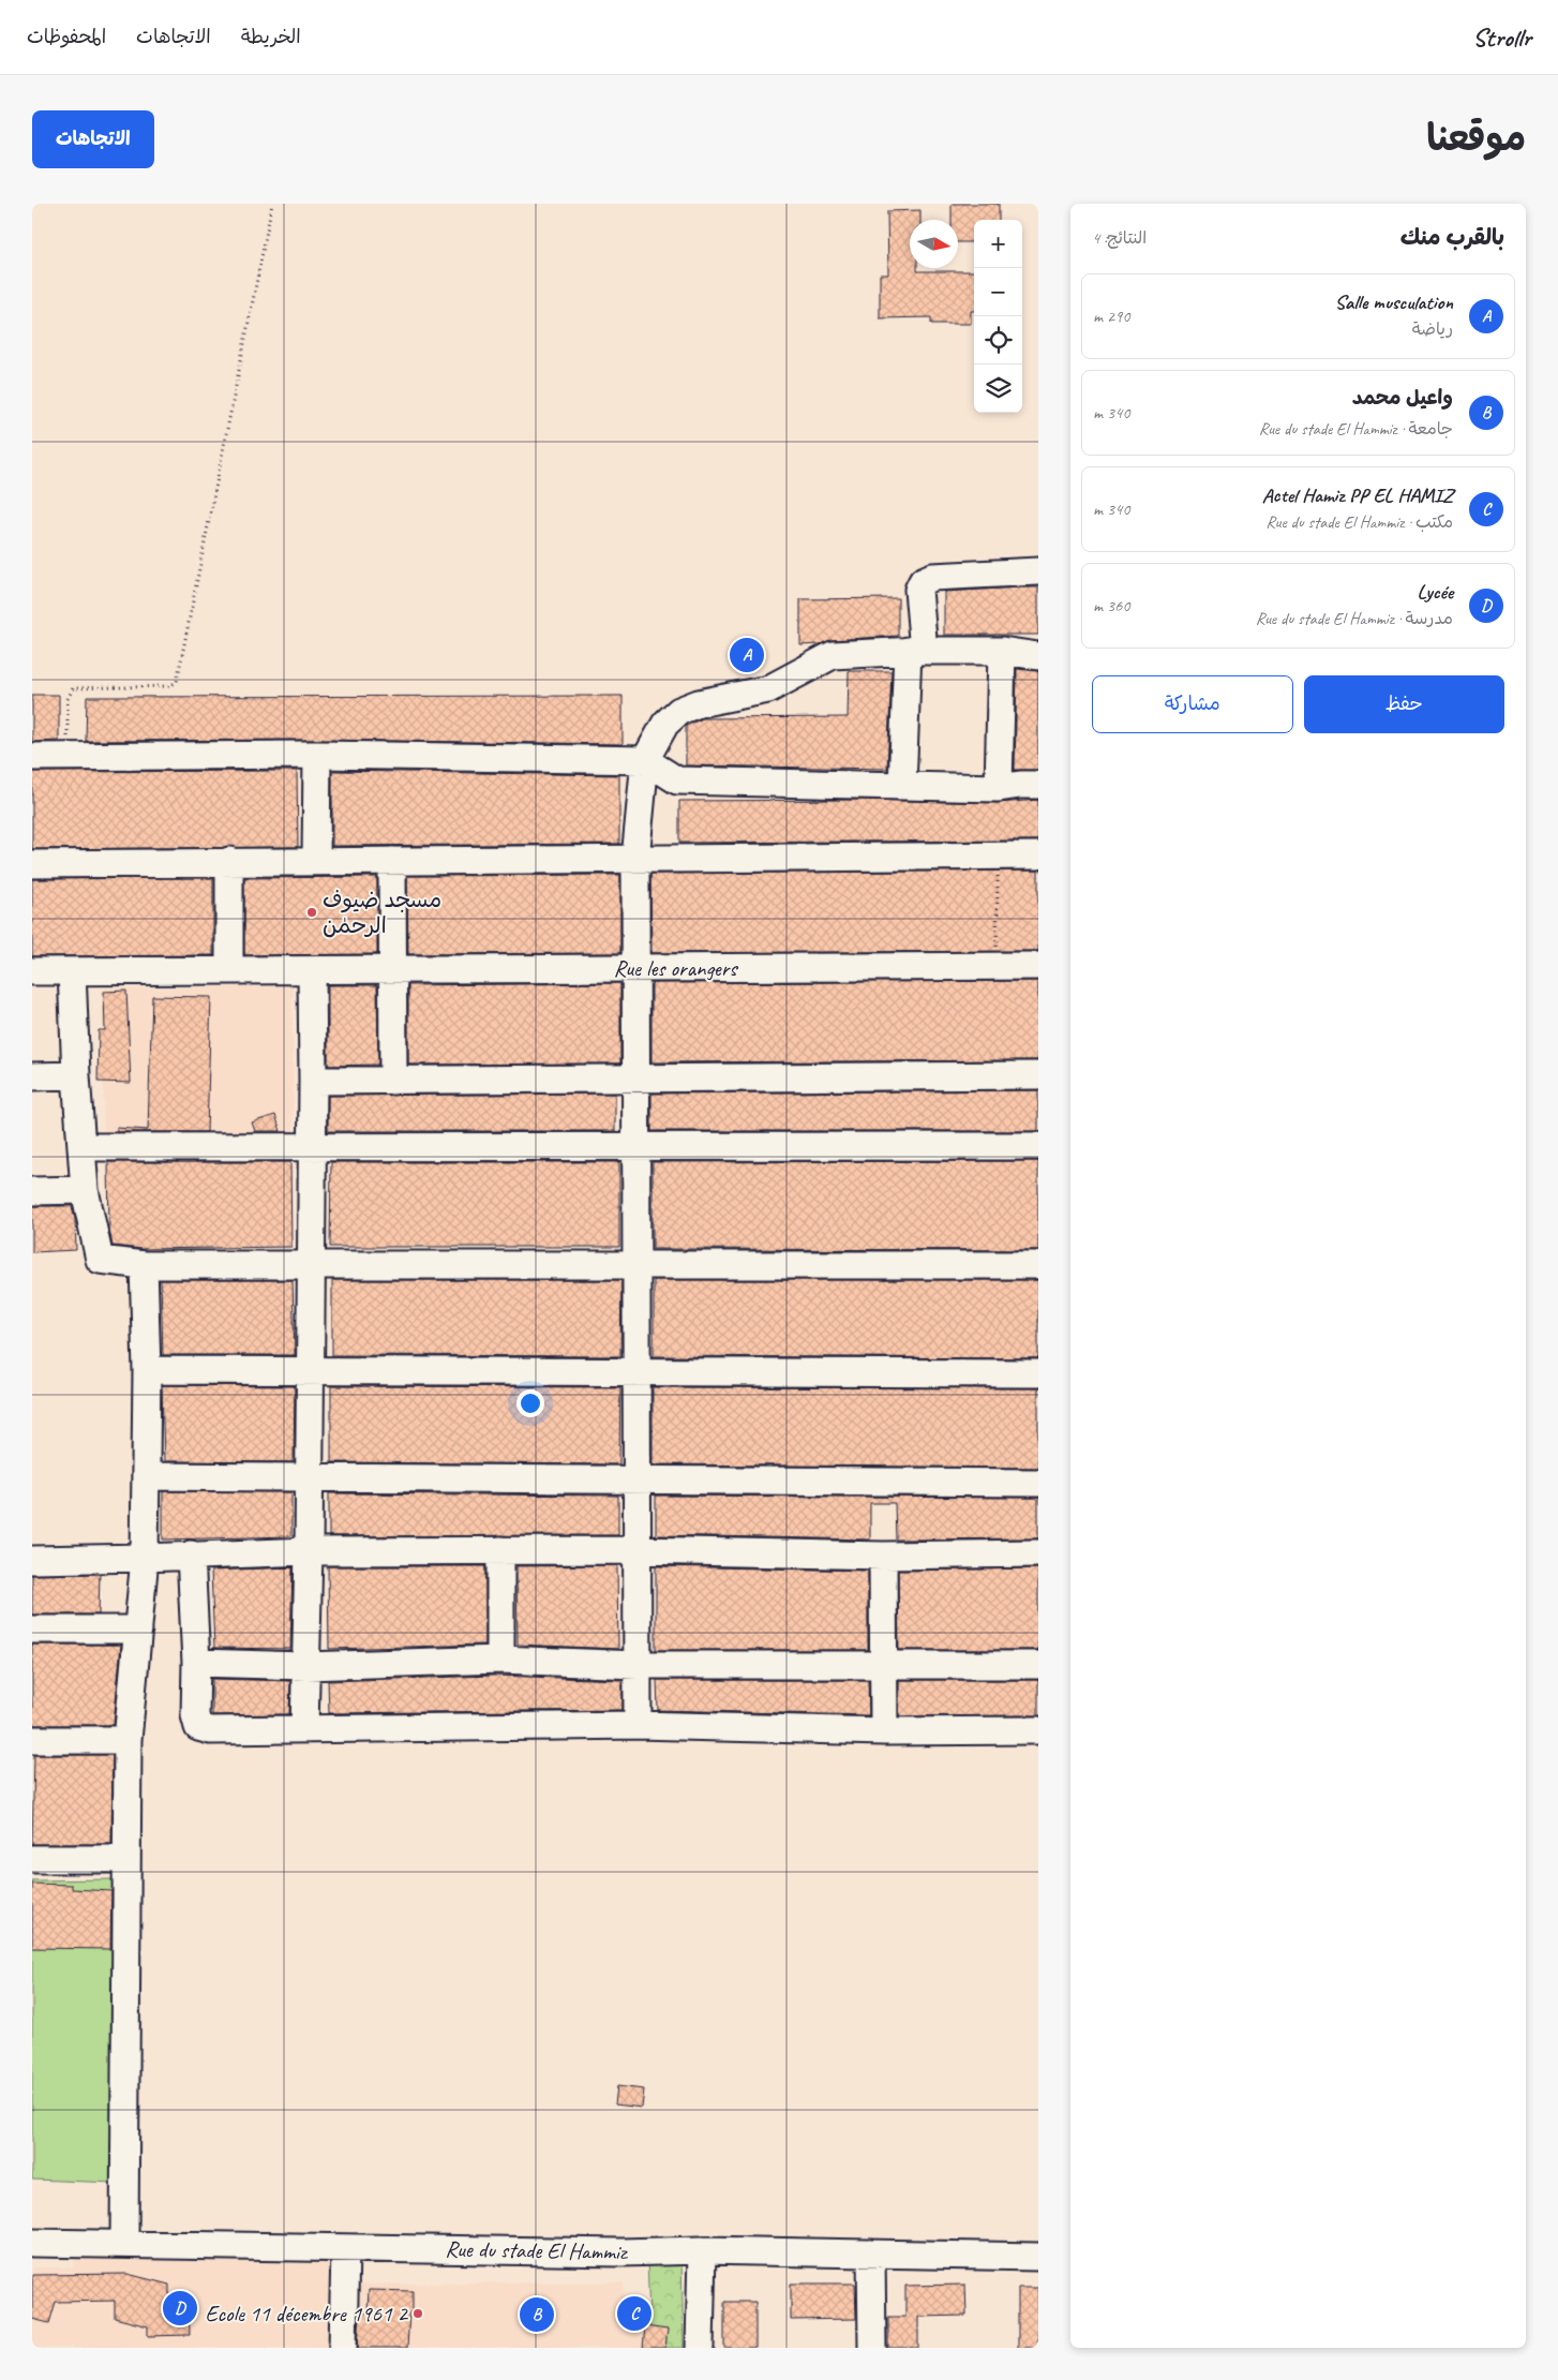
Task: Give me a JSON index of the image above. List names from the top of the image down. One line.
{"streets":{"street":["Rue les orangers","Rue du stade El Hammiz"]},"places":["مسجد ضيوف الرحمٰن","Ecole 11 décembre 1961 2"],"north":"right","page":{"header":"Strollr","nav":["الخريطة","الاتجاهات","المحفوظات"],"title":"موقعنا","buttons":["الاتجاهات",["حفظ","مشاركة"]],"heading":["بالقرب منك","النتائج: 4"],"map_buttons":["+","−"],"list":[{"mark":"A","name":"Salle musculation","note":"رياضة","value":"290 m"},{"mark":"B","name":"واعيل محمد","note":"جامعة · Rue du stade El Hammiz","value":"340 m"},{"mark":"C","name":"Actel Hamiz PP EL HAMIZ","note":"مكتب · Rue du stade El Hammiz","value":"340 m"},{"mark":"D","name":"Lycée","note":"مدرسة · Rue du stade El Hammiz","value":"360 m"}],"pins":["A","D","C","B"]}}
